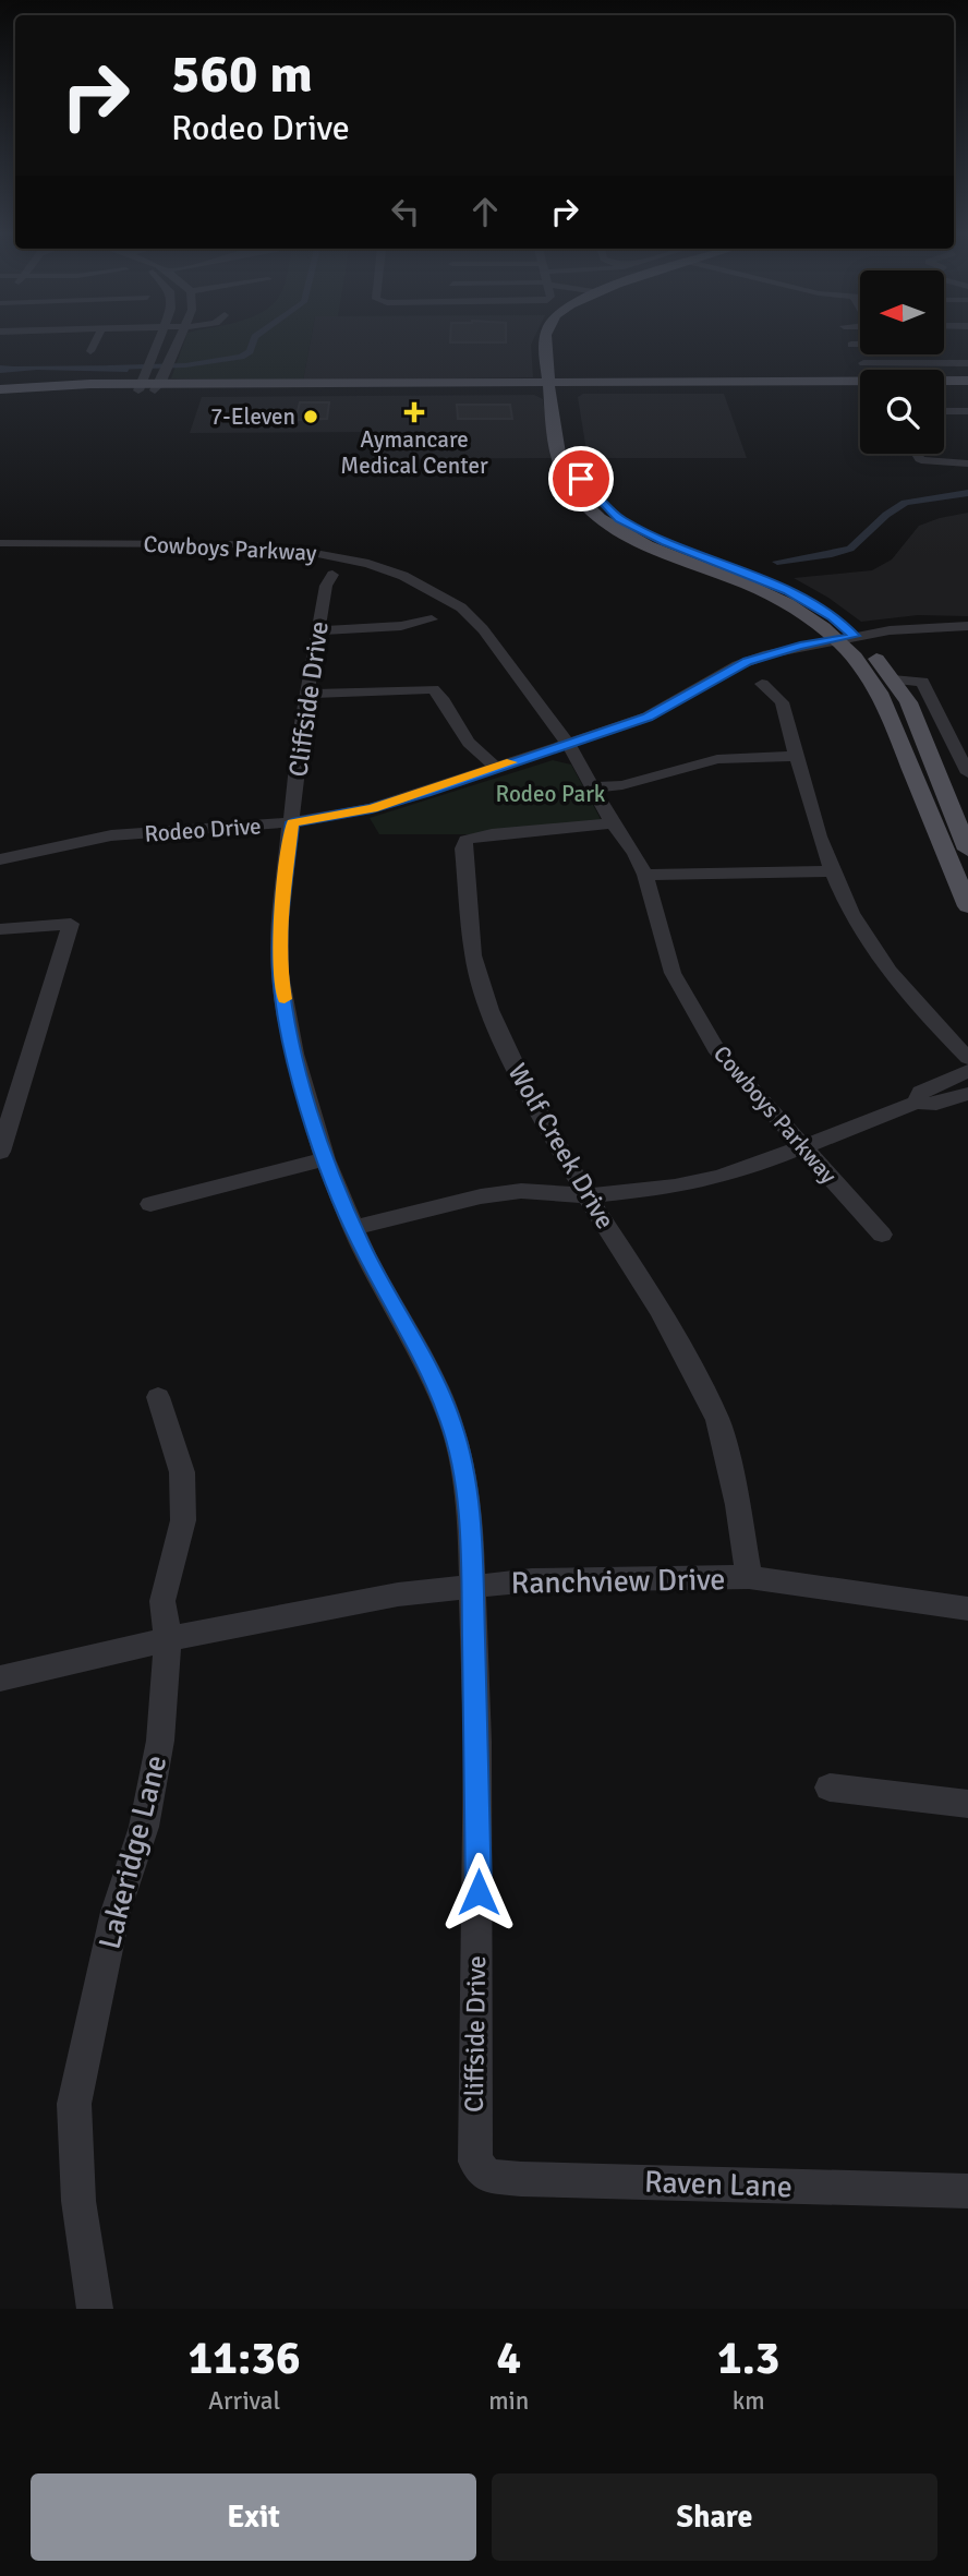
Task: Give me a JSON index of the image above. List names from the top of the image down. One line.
{"streets":{"street":["Cowboys Parkway","Cliffside Drive","Rodeo Drive","Wolf Creek Drive","Ranchview Drive","Lakeridge Lane","Raven Lane"]},"crossings":[["Cowboys Parkway","Rodeo Drive"],["Cowboys Parkway","Wolf Creek Drive"],["Cliffside Drive","Rodeo Drive"],["Cliffside Drive","Ranchview Drive"],["Cliffside Drive","Raven Lane"],["Wolf Creek Drive","Ranchview Drive"],["Ranchview Drive","Lakeridge Lane"]],"parks":["Rodeo Park"],"places":{"health":["Aymancare Medical Center"],"other":["7-Eleven"]},"north":"left","page":{"turn":["560 m","Rodeo Drive"],"eta":["11:36","Arrival","4","min","1.3","km"],"buttons":["Exit","Share"]}}
